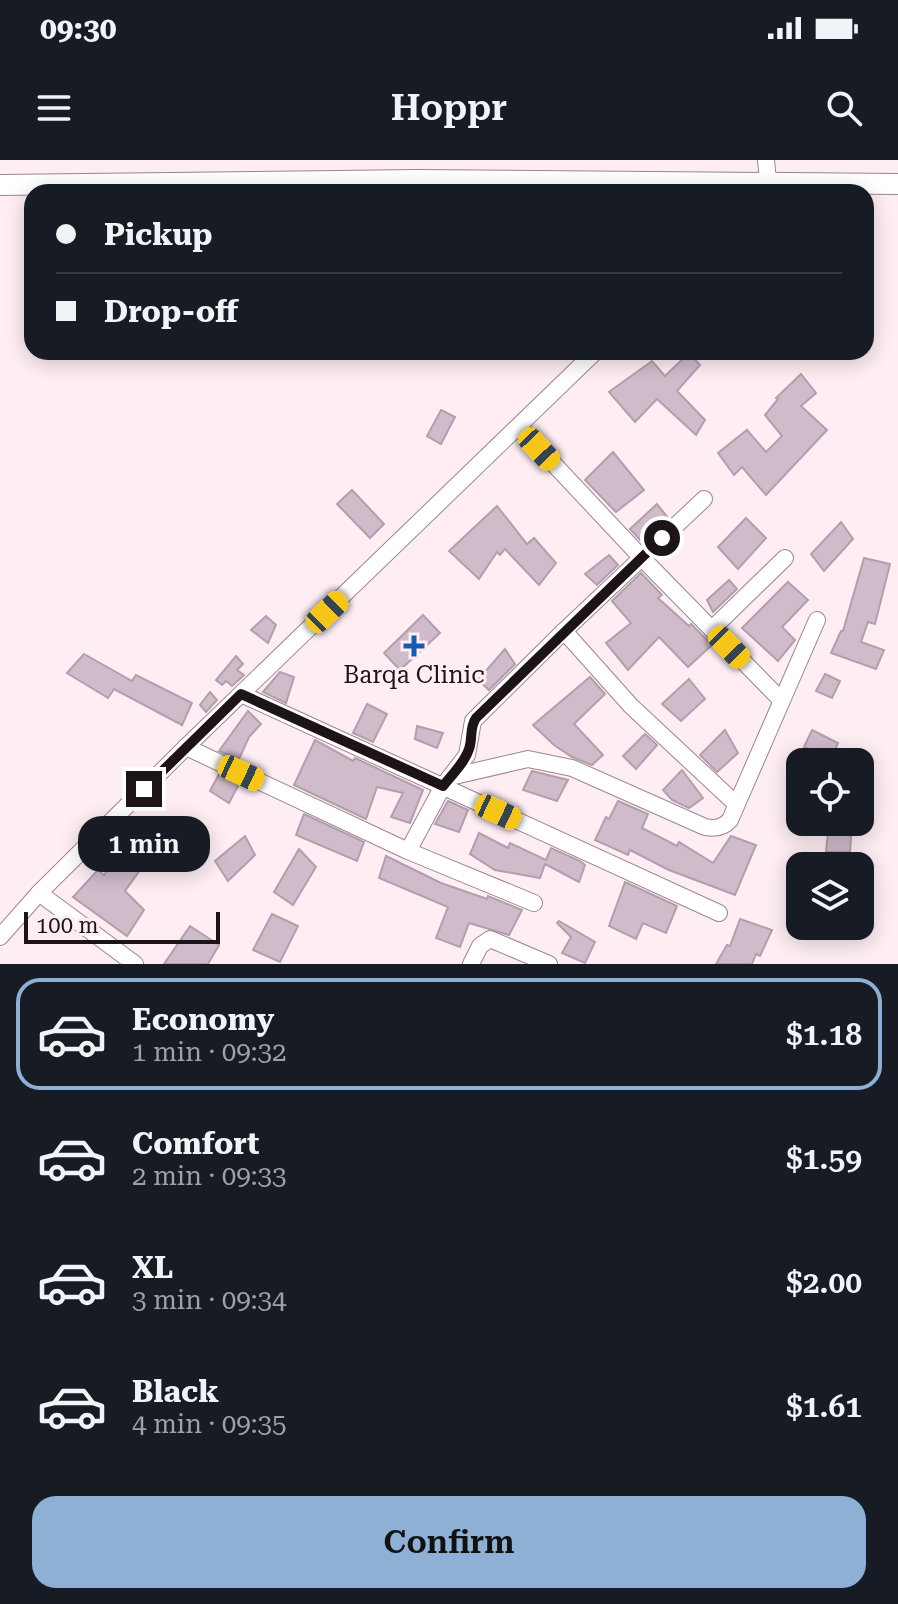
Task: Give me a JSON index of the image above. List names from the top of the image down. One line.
{"places":{"health":["Barqa Clinic"]},"scale_bar":"100 m","page":{"status":"09:30","header":"Hoppr","banner":["Pickup","Drop-off"],"bubble":"1 min","scale":"100 m","list":[{"name":"Economy","note":"1 min · 09:32","value":"$1.18"},{"name":"Comfort","note":"2 min · 09:33","value":"$1.59"},{"name":"XL","note":"3 min · 09:34","value":"$2.00"},{"name":"Black","note":"4 min · 09:35","value":"$1.61"}],"buttons":"Confirm"}}
